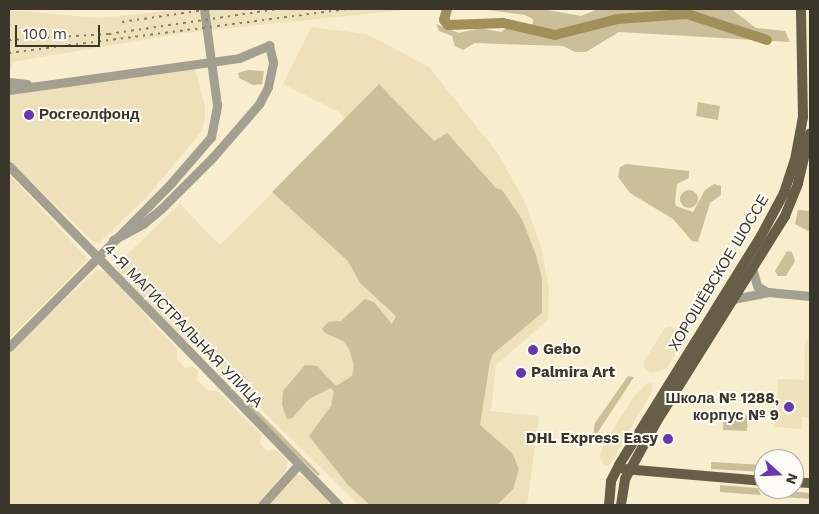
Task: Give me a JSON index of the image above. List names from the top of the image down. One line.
{"streets":{"main road":["ХОРОШЁВСКОЕ ШОССЕ"],"street":["4-Я МАГИСТРАЛЬНАЯ УЛИЦА"]},"places":["Росгеолфонд","Gebo","Palmira Art","Школа № 1288, корпус № 9","DHL Express Easy"],"scale_bar":"100 m","north":"right"}
